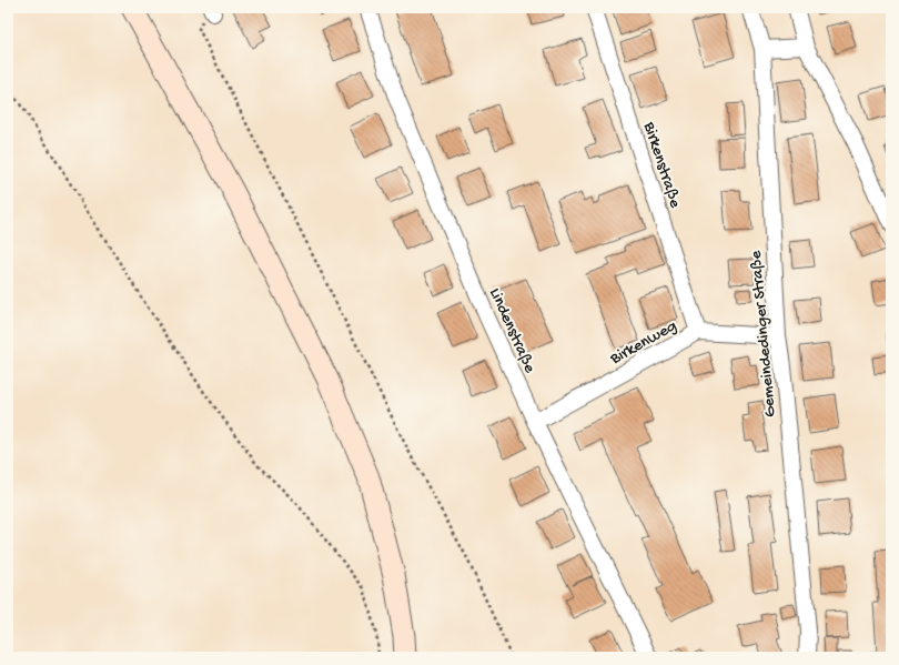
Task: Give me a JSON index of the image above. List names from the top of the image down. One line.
{"streets":{"street":["Birkenstraße","Lindenstraße","Gemeindedinger Straße","Birkenweg"]},"crossings":[["Birkenstraße","Birkenweg"],["Lindenstraße","Birkenweg"],["Gemeindedinger Straße","Birkenweg"]]}
